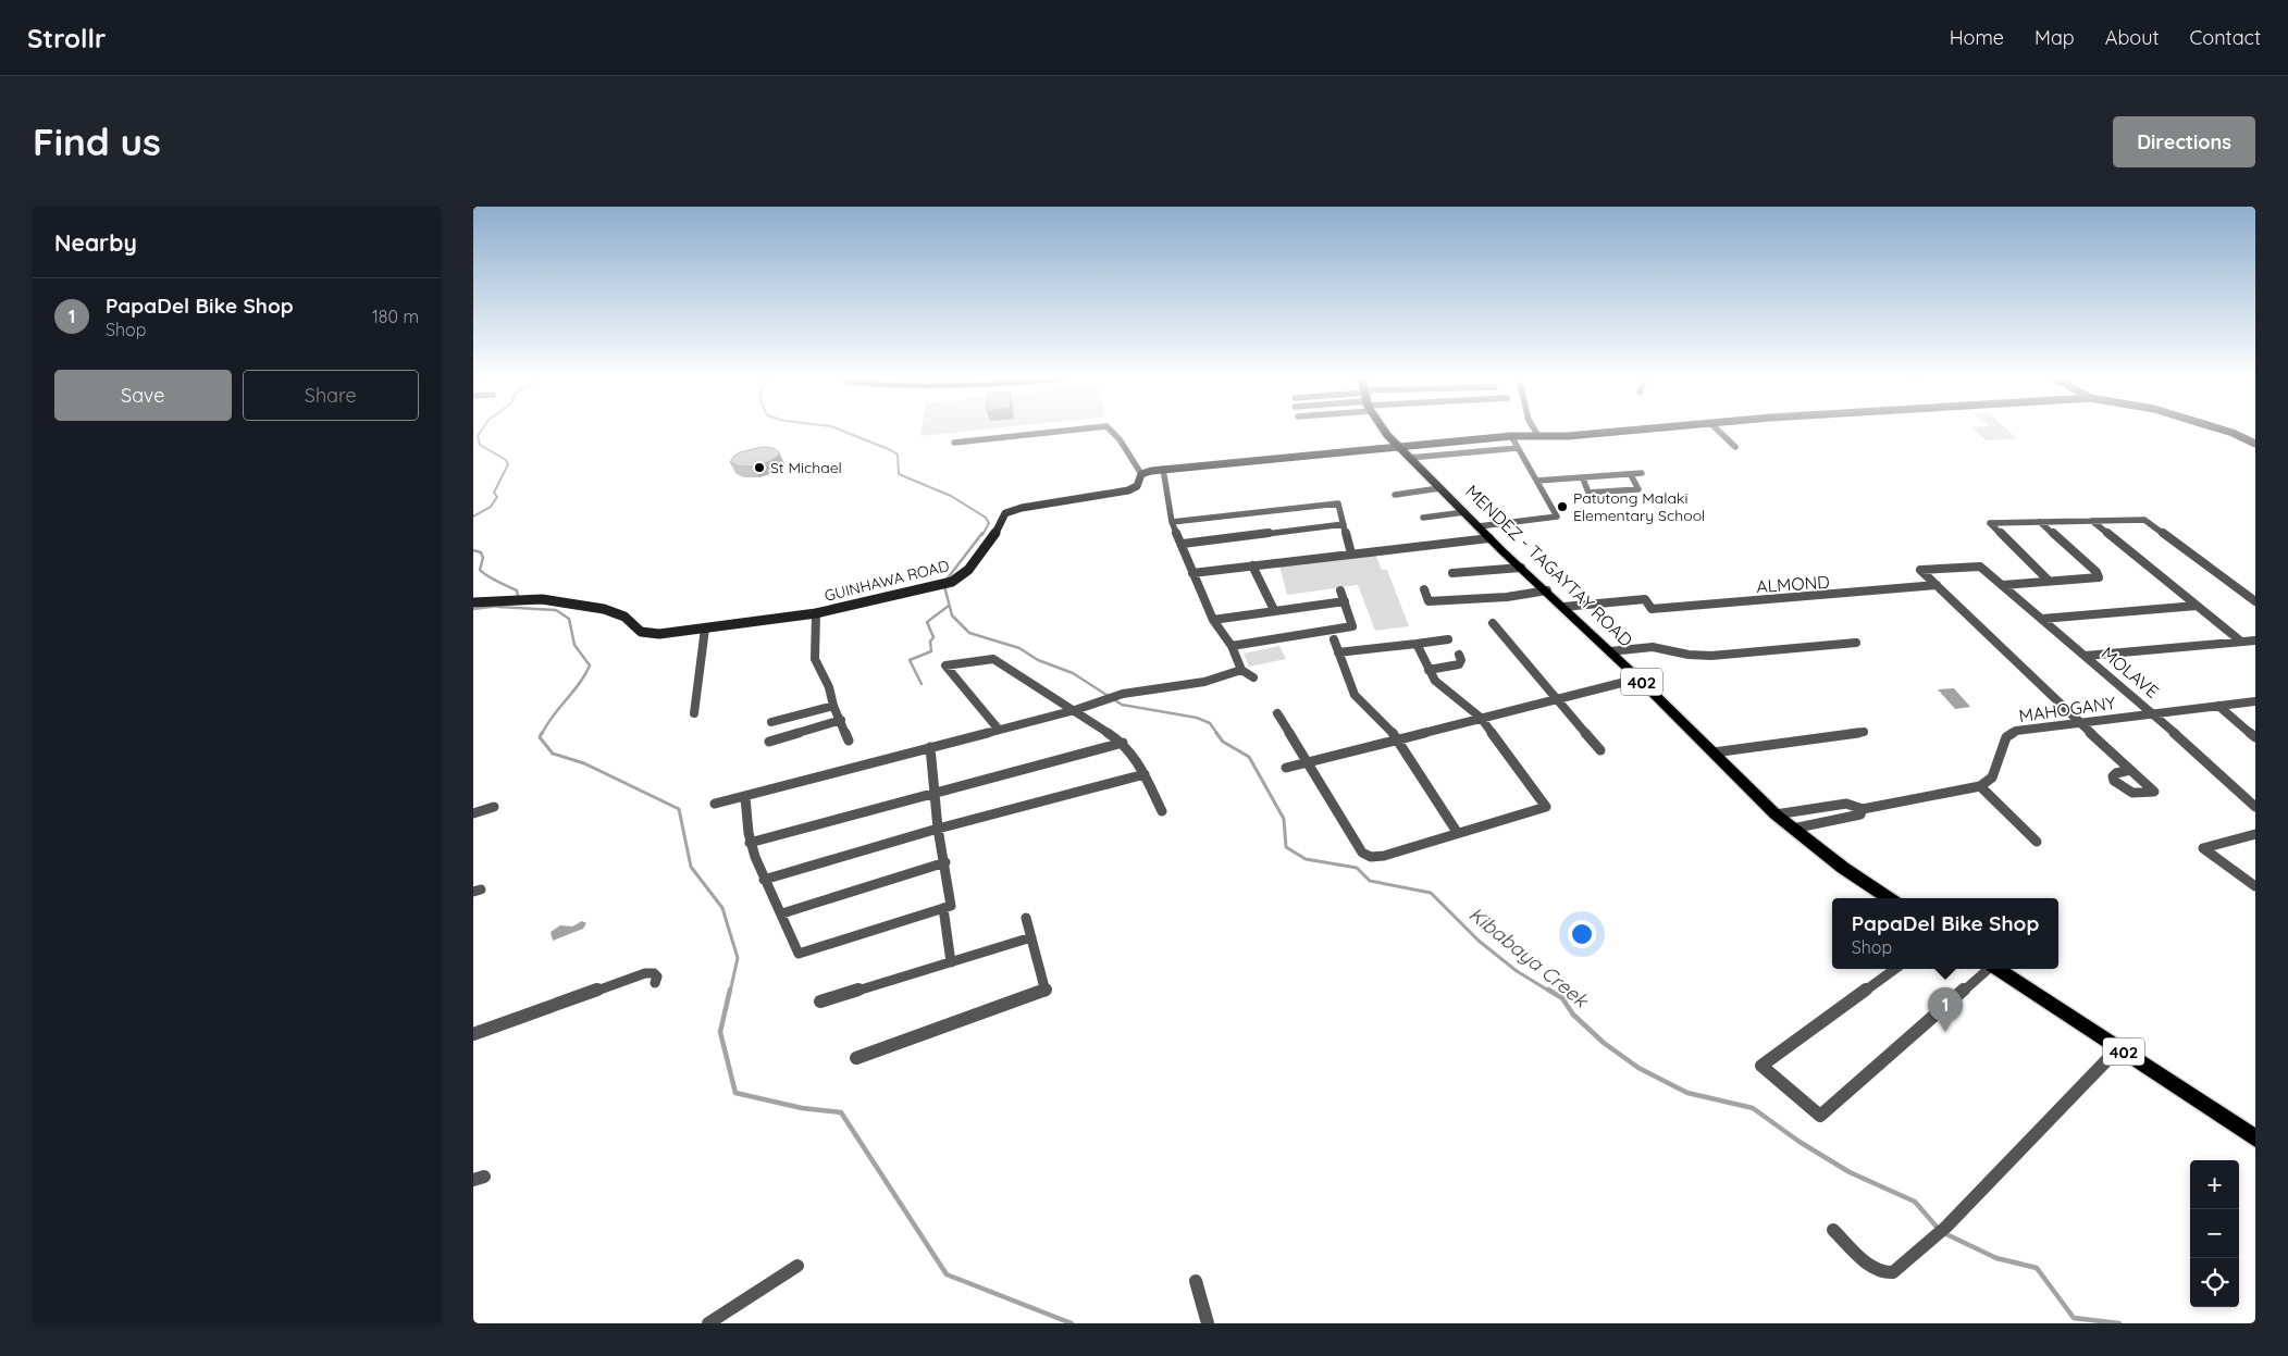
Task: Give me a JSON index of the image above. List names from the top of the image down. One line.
{"streets":{"main road":["MENDEZ - TAGAYTAY ROAD","402"],"street":["GUINHAWA ROAD","ALMOND","MOLAVE","MAHOGANY"]},"crossings":[["MENDEZ - TAGAYTAY ROAD","GUINHAWA ROAD"],["MENDEZ - TAGAYTAY ROAD","ALMOND"],["MENDEZ - TAGAYTAY ROAD","402"],["GUINHAWA ROAD","402"],["MOLAVE","MAHOGANY"]],"water":["Kibabaya Creek"],"places":["St Michael","Patutong Malaki Elementary School"],"page":{"header":"Strollr","nav":["Home","Map","About","Contact"],"buttons":["Directions",["Save","Share"]],"title":"Find us","heading":"Nearby","list":[{"mark":"1","name":"PapaDel Bike Shop","note":"Shop","value":"180 m"}],"popup":["PapaDel Bike Shop","Shop"],"pins":"1","map_buttons":["+","−"]}}
